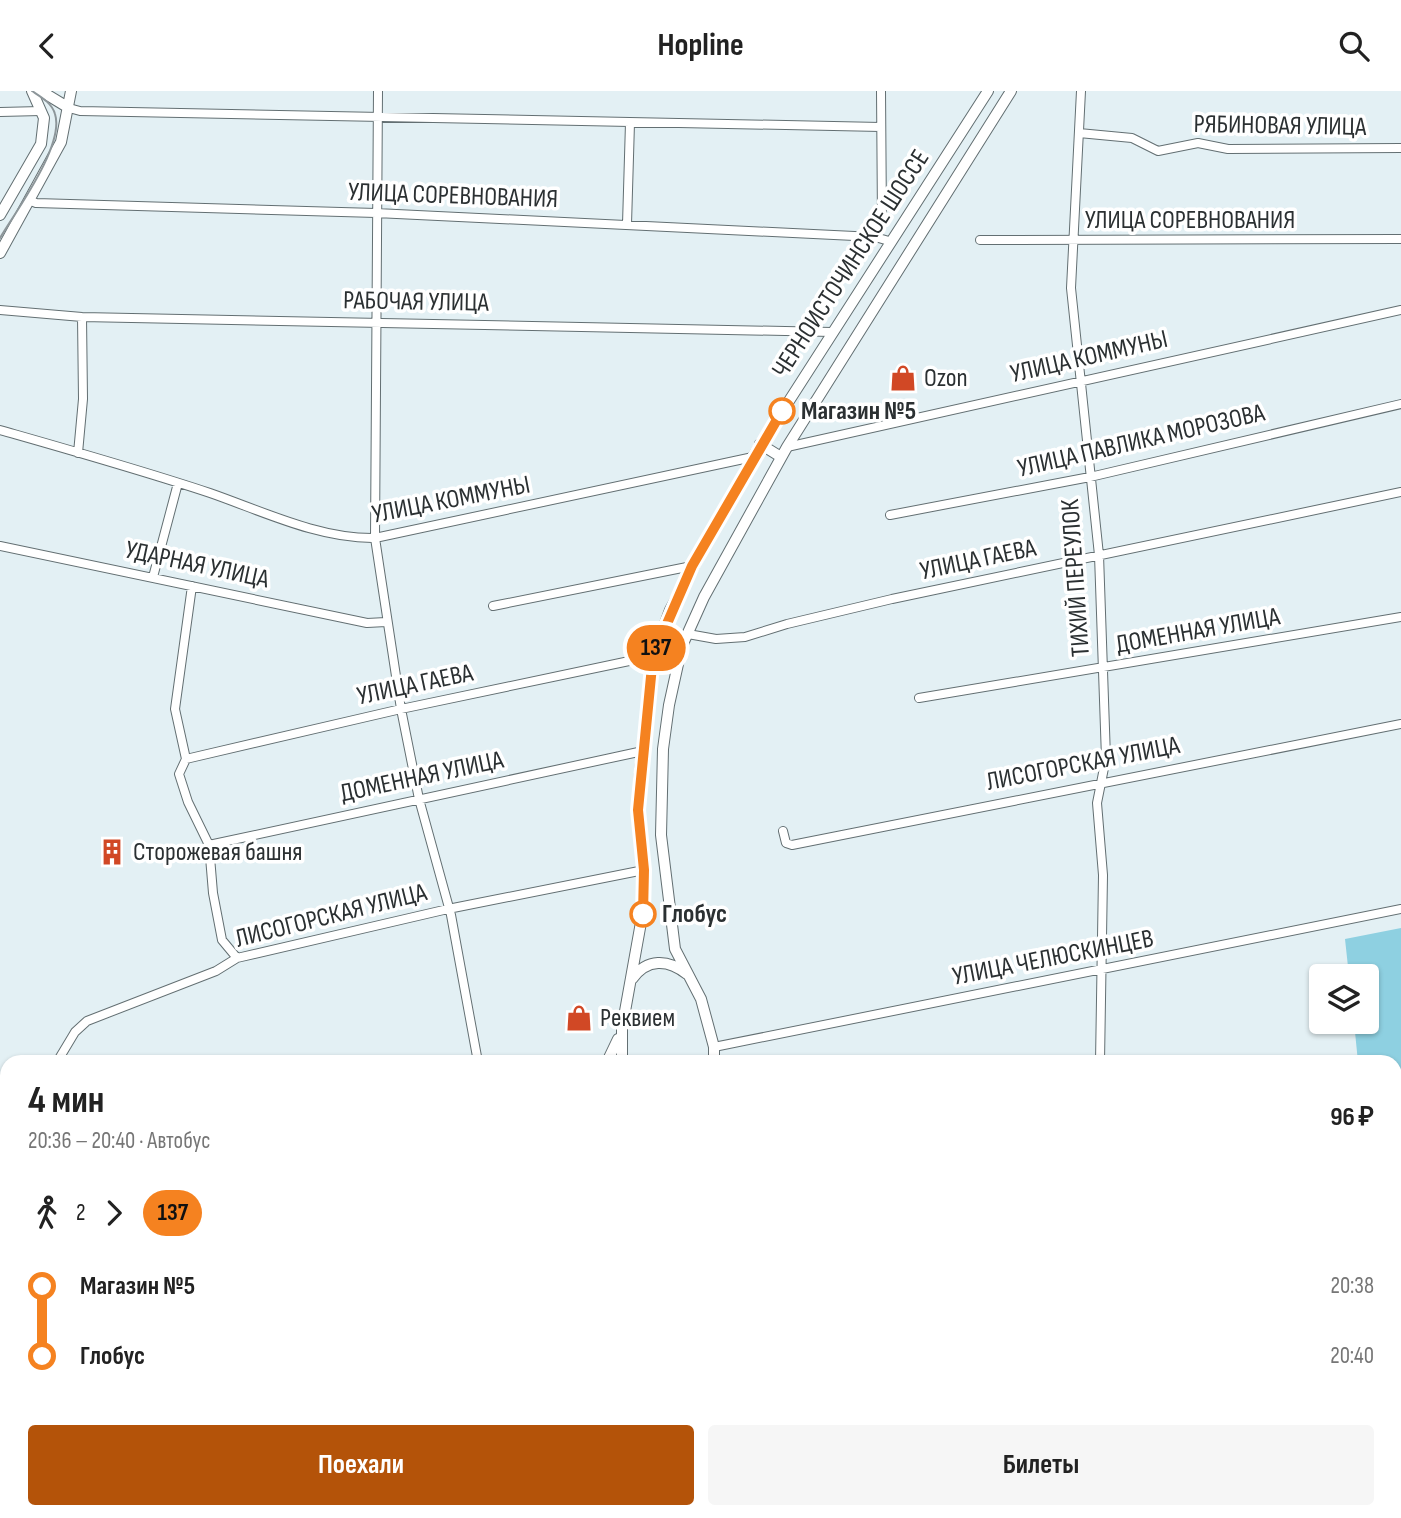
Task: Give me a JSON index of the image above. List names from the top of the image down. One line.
{"streets":{"main road":["ЧЕРНОИСТОЧИНСКОЕ ШОССЕ"],"street":["РЯБИНОВАЯ УЛИЦА","УЛИЦА СОРЕВНОВАНИЯ","РАБОЧАЯ УЛИЦА","УЛИЦА КОММУНЫ","УЛИЦА ПАВЛИКА МОРОЗОВА","УЛИЦА ГАЕВА","УДАРНАЯ УЛИЦА","ТИХИЙ ПЕРЕУЛОК","ДОМЕННАЯ УЛИЦА","ЛИСОГОРСКАЯ УЛИЦА","УЛИЦА ЧЕЛЮСКИНЦЕВ"]},"crossings":[["РЯБИНОВАЯ УЛИЦА","ТИХИЙ ПЕРЕУЛОК"],["УЛИЦА СОРЕВНОВАНИЯ","ЧЕРНОИСТОЧИНСКОЕ ШОССЕ"],["УЛИЦА СОРЕВНОВАНИЯ","ТИХИЙ ПЕРЕУЛОК"],["ЧЕРНОИСТОЧИНСКОЕ ШОССЕ","РАБОЧАЯ УЛИЦА"],["ЧЕРНОИСТОЧИНСКОЕ ШОССЕ","УЛИЦА КОММУНЫ"],["ЧЕРНОИСТОЧИНСКОЕ ШОССЕ","УЛИЦА ГАЕВА"],["ЧЕРНОИСТОЧИНСКОЕ ШОССЕ","ДОМЕННАЯ УЛИЦА"],["ЧЕРНОИСТОЧИНСКОЕ ШОССЕ","ЛИСОГОРСКАЯ УЛИЦА"],["ЧЕРНОИСТОЧИНСКОЕ ШОССЕ","УЛИЦА ЧЕЛЮСКИНЦЕВ"],["УЛИЦА КОММУНЫ","ТИХИЙ ПЕРЕУЛОК"],["УЛИЦА ПАВЛИКА МОРОЗОВА","ТИХИЙ ПЕРЕУЛОК"],["УЛИЦА ГАЕВА","ТИХИЙ ПЕРЕУЛОК"],["ТИХИЙ ПЕРЕУЛОК","ДОМЕННАЯ УЛИЦА"],["ТИХИЙ ПЕРЕУЛОК","ЛИСОГОРСКАЯ УЛИЦА"],["ТИХИЙ ПЕРЕУЛОК","УЛИЦА ЧЕЛЮСКИНЦЕВ"]],"places":{"shop":["Ozon","Реквием"],"other":["Магазин №5","Глобус"],"building":["Сторожевая башня"]},"lines":["bus line 137"],"page":{"header":"Hopline","on_map":"137","heading":["4 мин","20:36 – 20:40 · Автобус","96 ₽"],"legs":["2","137"],"list":[{"name":"Магазин №5","value":"20:38"},{"name":"Глобус","value":"20:40"}],"buttons":["Поехали","Билеты"]}}
